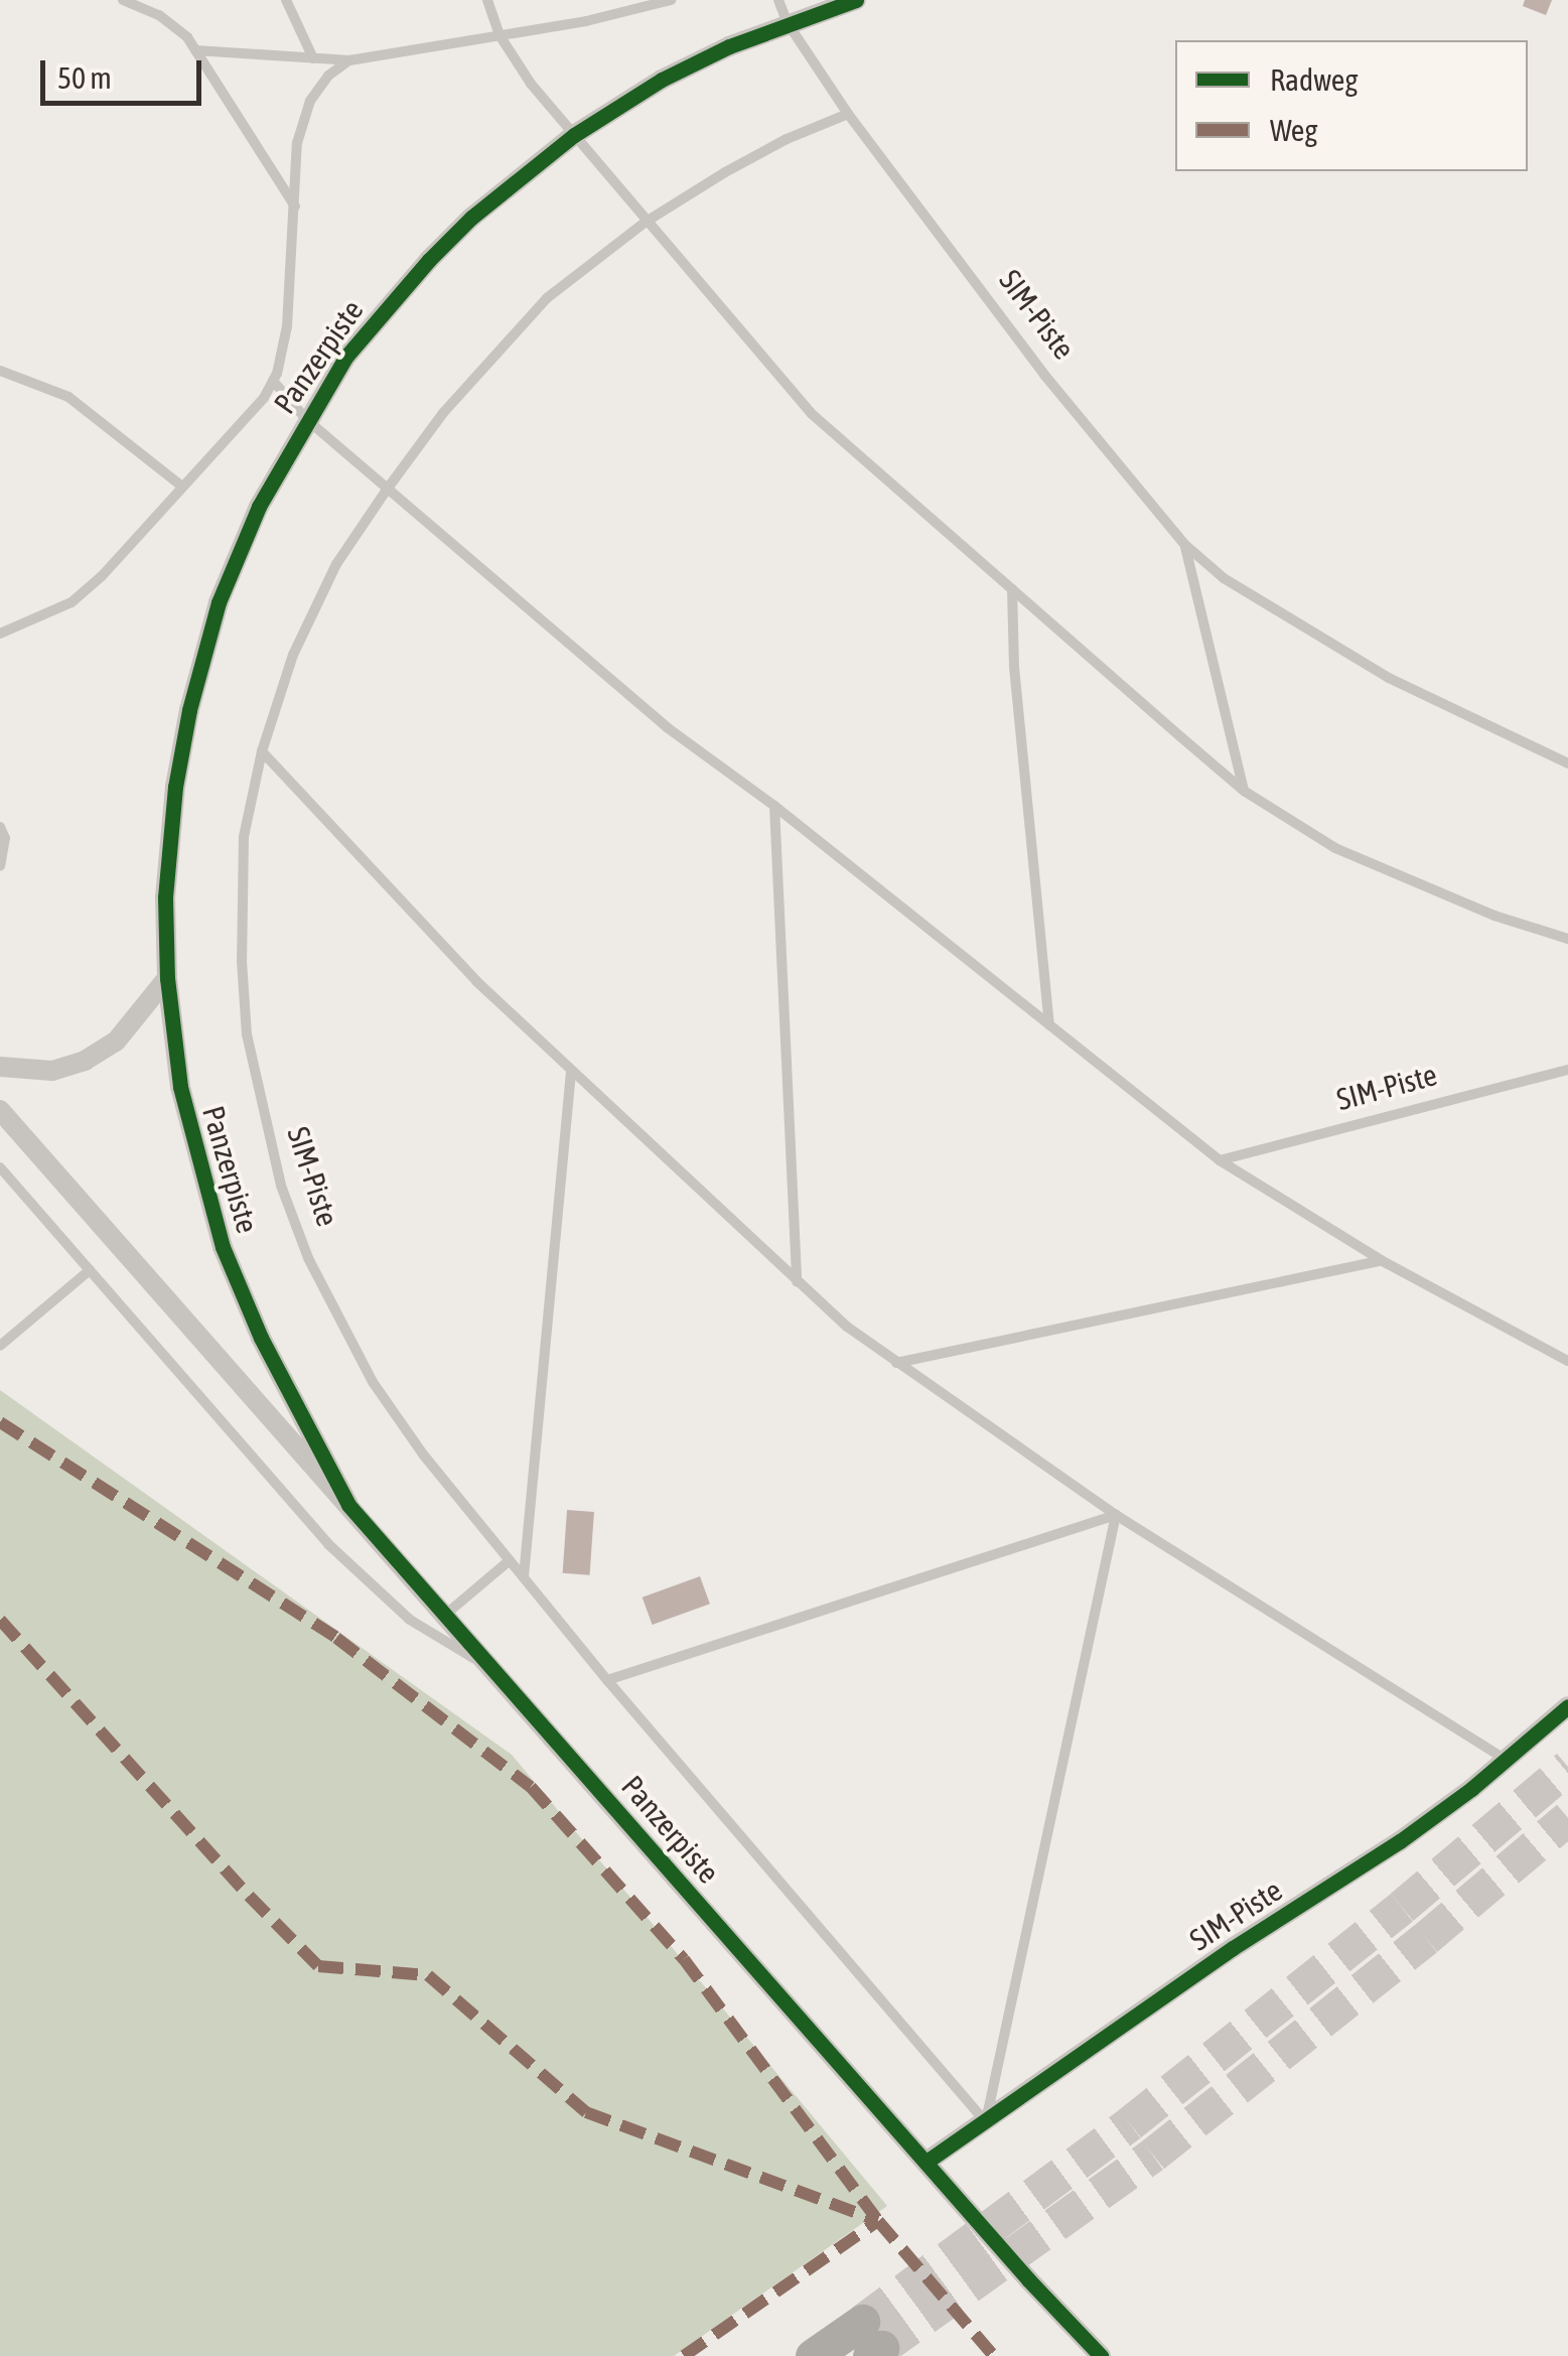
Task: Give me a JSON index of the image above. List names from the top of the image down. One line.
{"streets":{"street":["SIM-Piste","Panzerpiste"]},"crossings":[["SIM-Piste","Panzerpiste"]],"legend":["Radweg","Weg"],"scale_bar":"50 m"}
